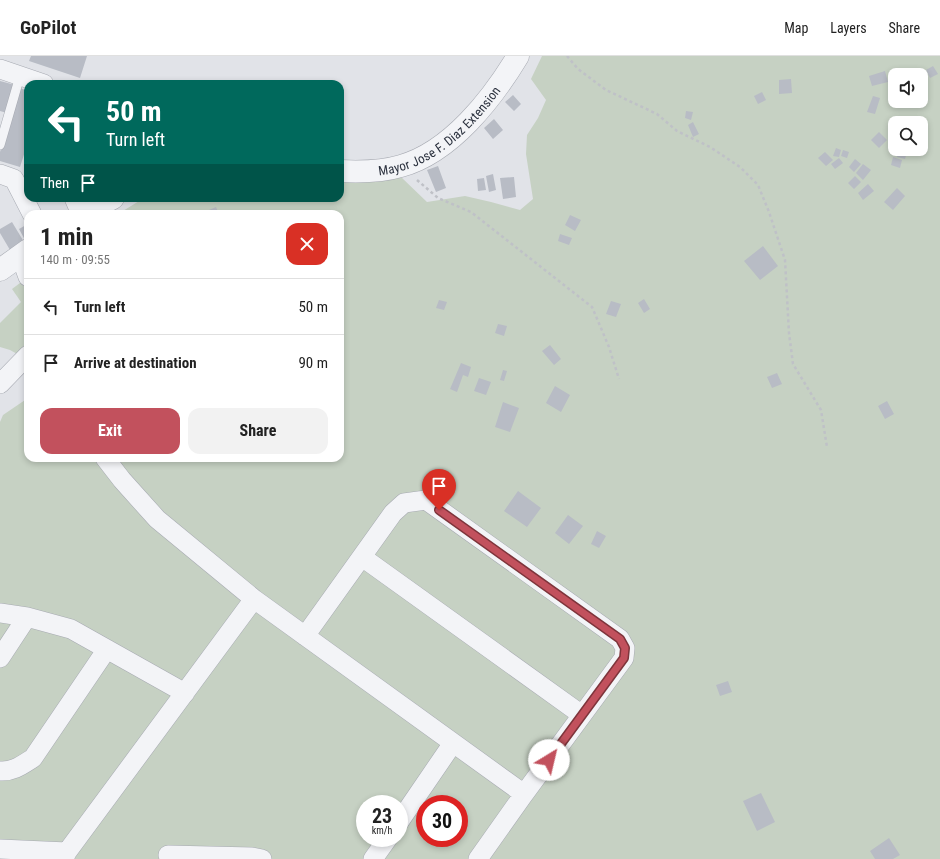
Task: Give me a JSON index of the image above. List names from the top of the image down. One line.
{"streets":{"street":["Mayor Jose F. Diaz Extension"]},"page":{"header":"GoPilot","nav":["Map","Layers","Share"],"turn":["50 m","Turn left"],"then":"Then","heading":["1 min","140 m · 09:55"],"list":[{"name":"Turn left","value":"50 m"},{"name":"Arrive at destination","value":"90 m"}],"buttons":["Exit","Share"],"speed":"23 km/h","limit":"30"}}
